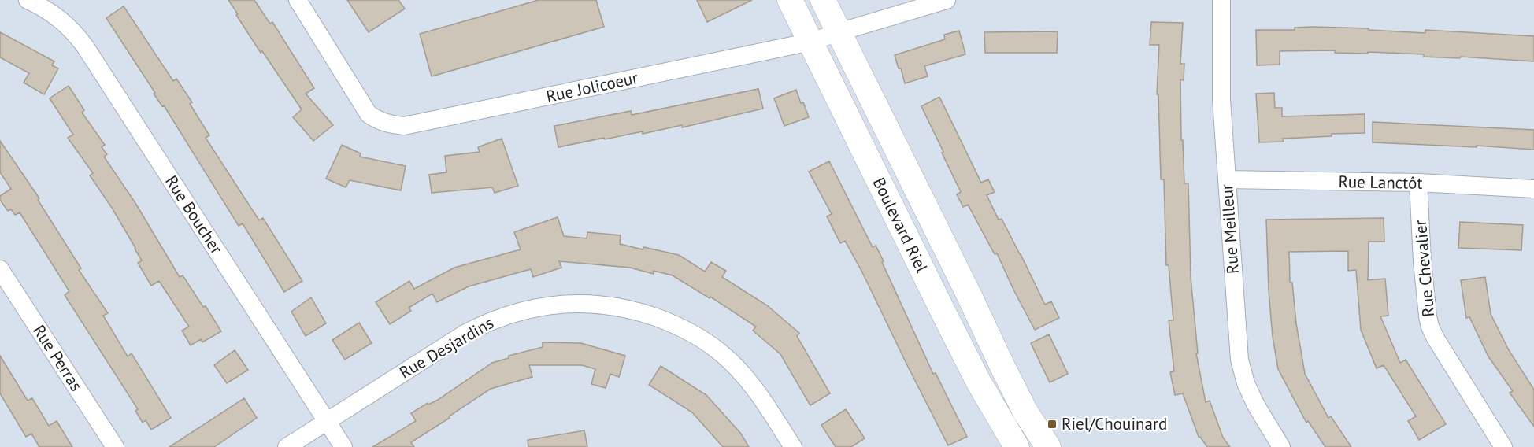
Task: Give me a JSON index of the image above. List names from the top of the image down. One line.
{"streets":{"street":["Rue Jolicoeur","Rue Lanctôt","Rue Boucher","Boulevard Riel","Rue Meilleur","Rue Chevalier","Rue Desjardins","Rue Perras"]},"crossings":[["Rue Jolicoeur","Boulevard Riel"],["Rue Lanctôt","Rue Meilleur"],["Rue Lanctôt","Rue Chevalier"],["Rue Boucher","Rue Desjardins"]],"places":{"transit":["Riel/Chouinard"]}}
